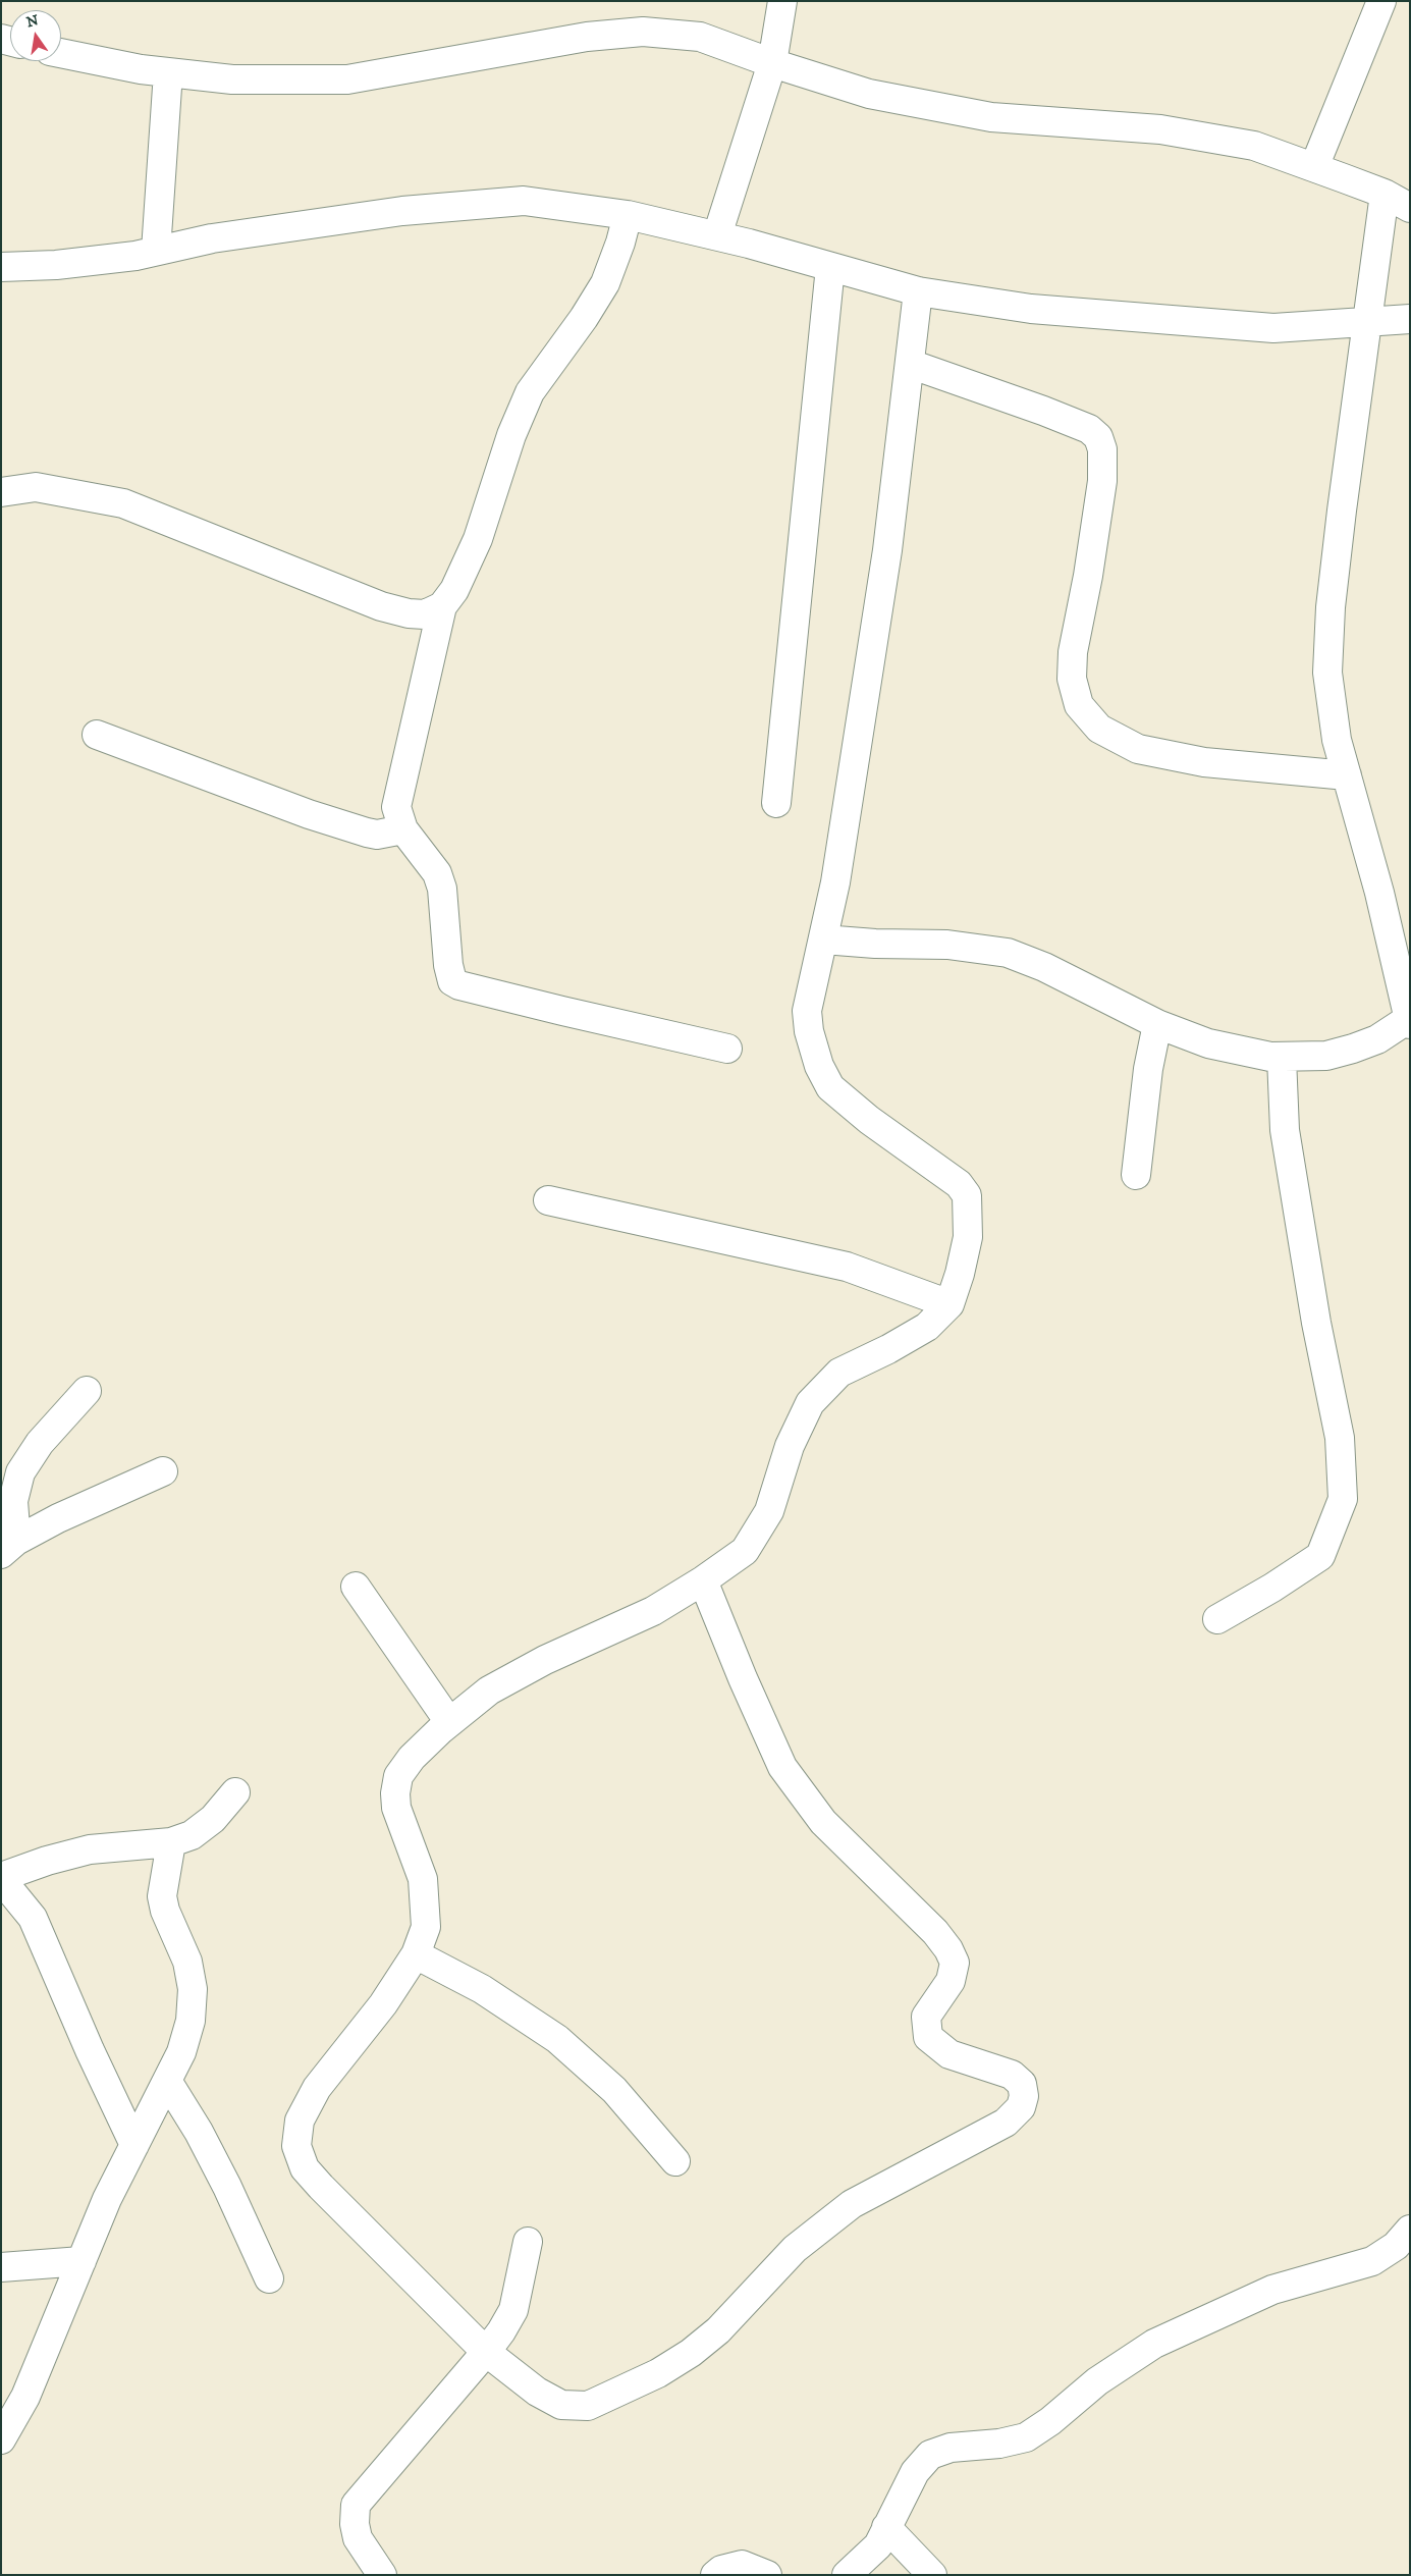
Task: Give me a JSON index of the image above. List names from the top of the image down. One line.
{"north":"top"}
